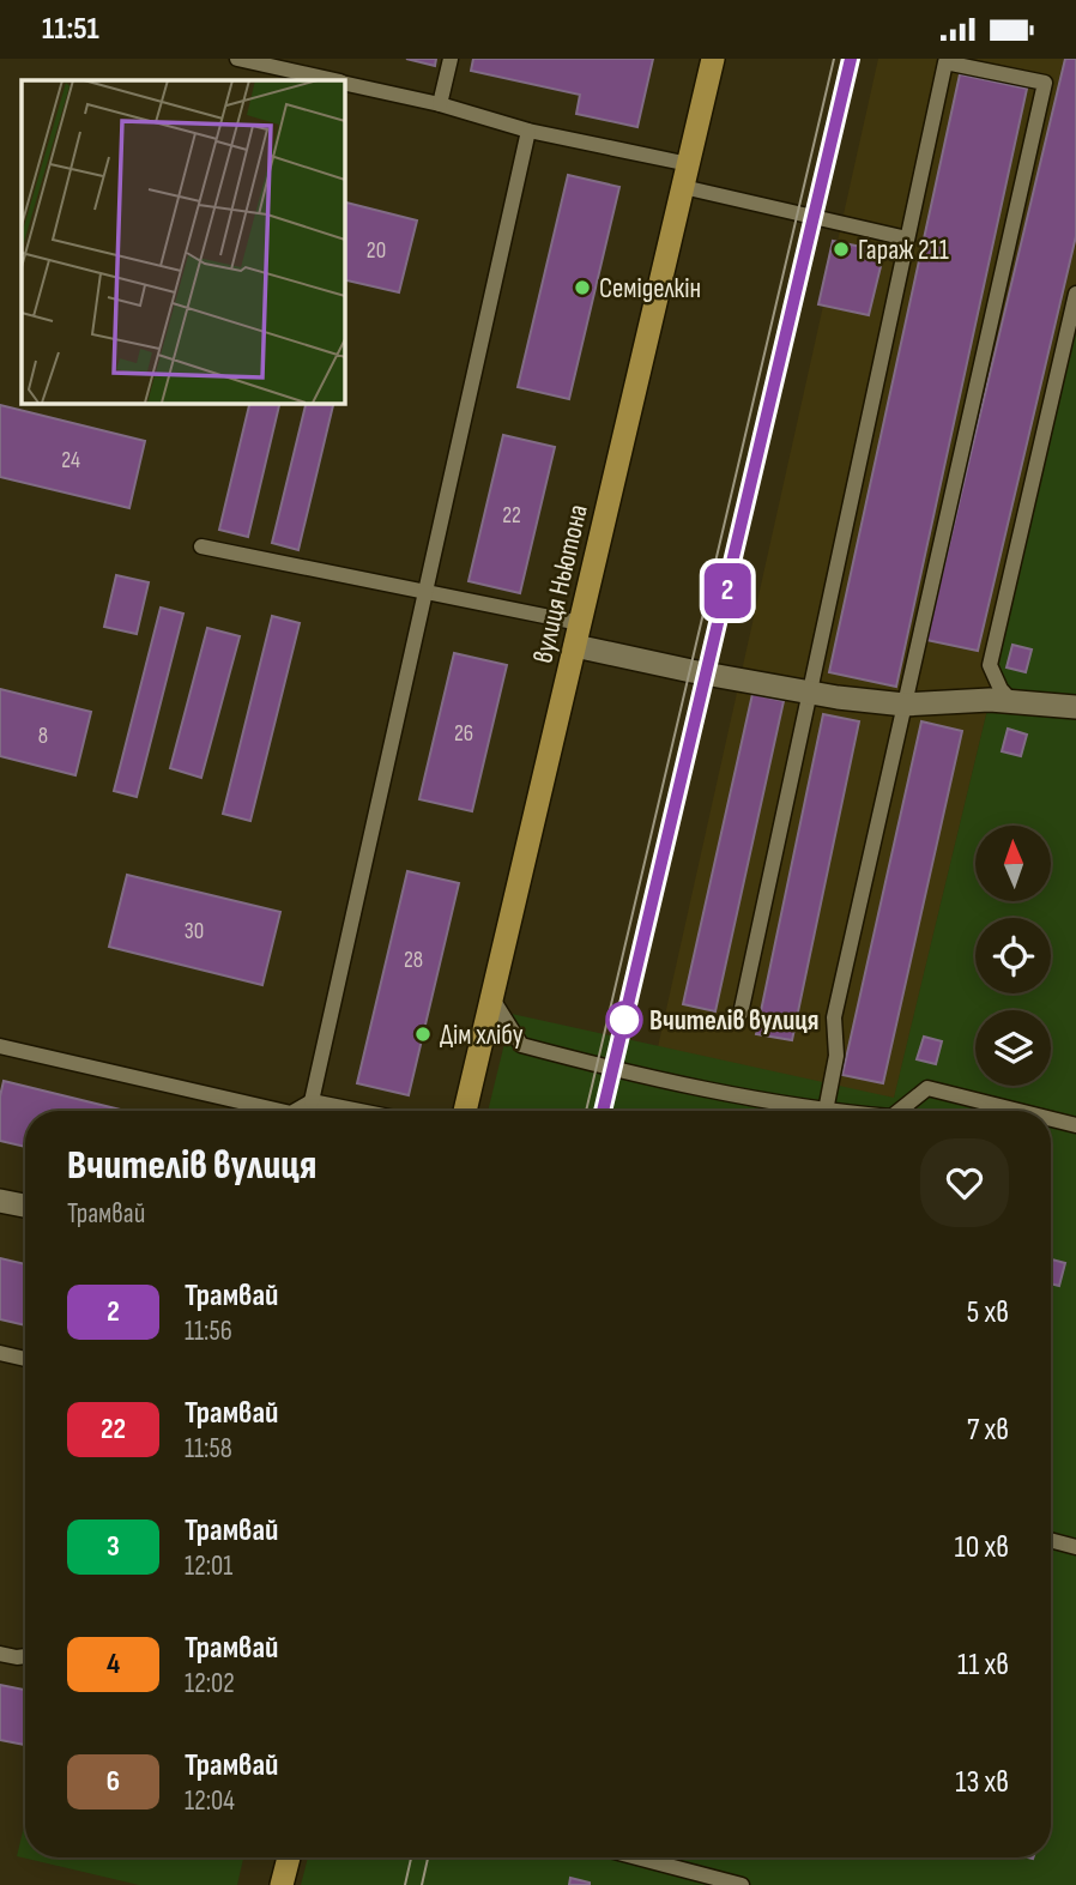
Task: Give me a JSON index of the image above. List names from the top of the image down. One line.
{"streets":{"main road":["вулиця Ньютона"]},"places":["Гараж 211","Семіделкін","Вчителів вулиця","Дім хлібу"],"lines":["tram line 2"],"house_numbers":["20","24","22","26","8","30","28"],"north":"top","page":{"status":"11:51","on_map":"2","heading":["Вчителів вулиця","Трамвай"],"list":[{"mark":"2","name":"Трамвай","note":"11:56","value":"5 хв"},{"mark":"22","name":"Трамвай","note":"11:58","value":"7 хв"},{"mark":"3","name":"Трамвай","note":"12:01","value":"10 хв"},{"mark":"4","name":"Трамвай","note":"12:02","value":"11 хв"},{"mark":"6","name":"Трамвай","note":"12:04","value":"13 хв"}]}}
